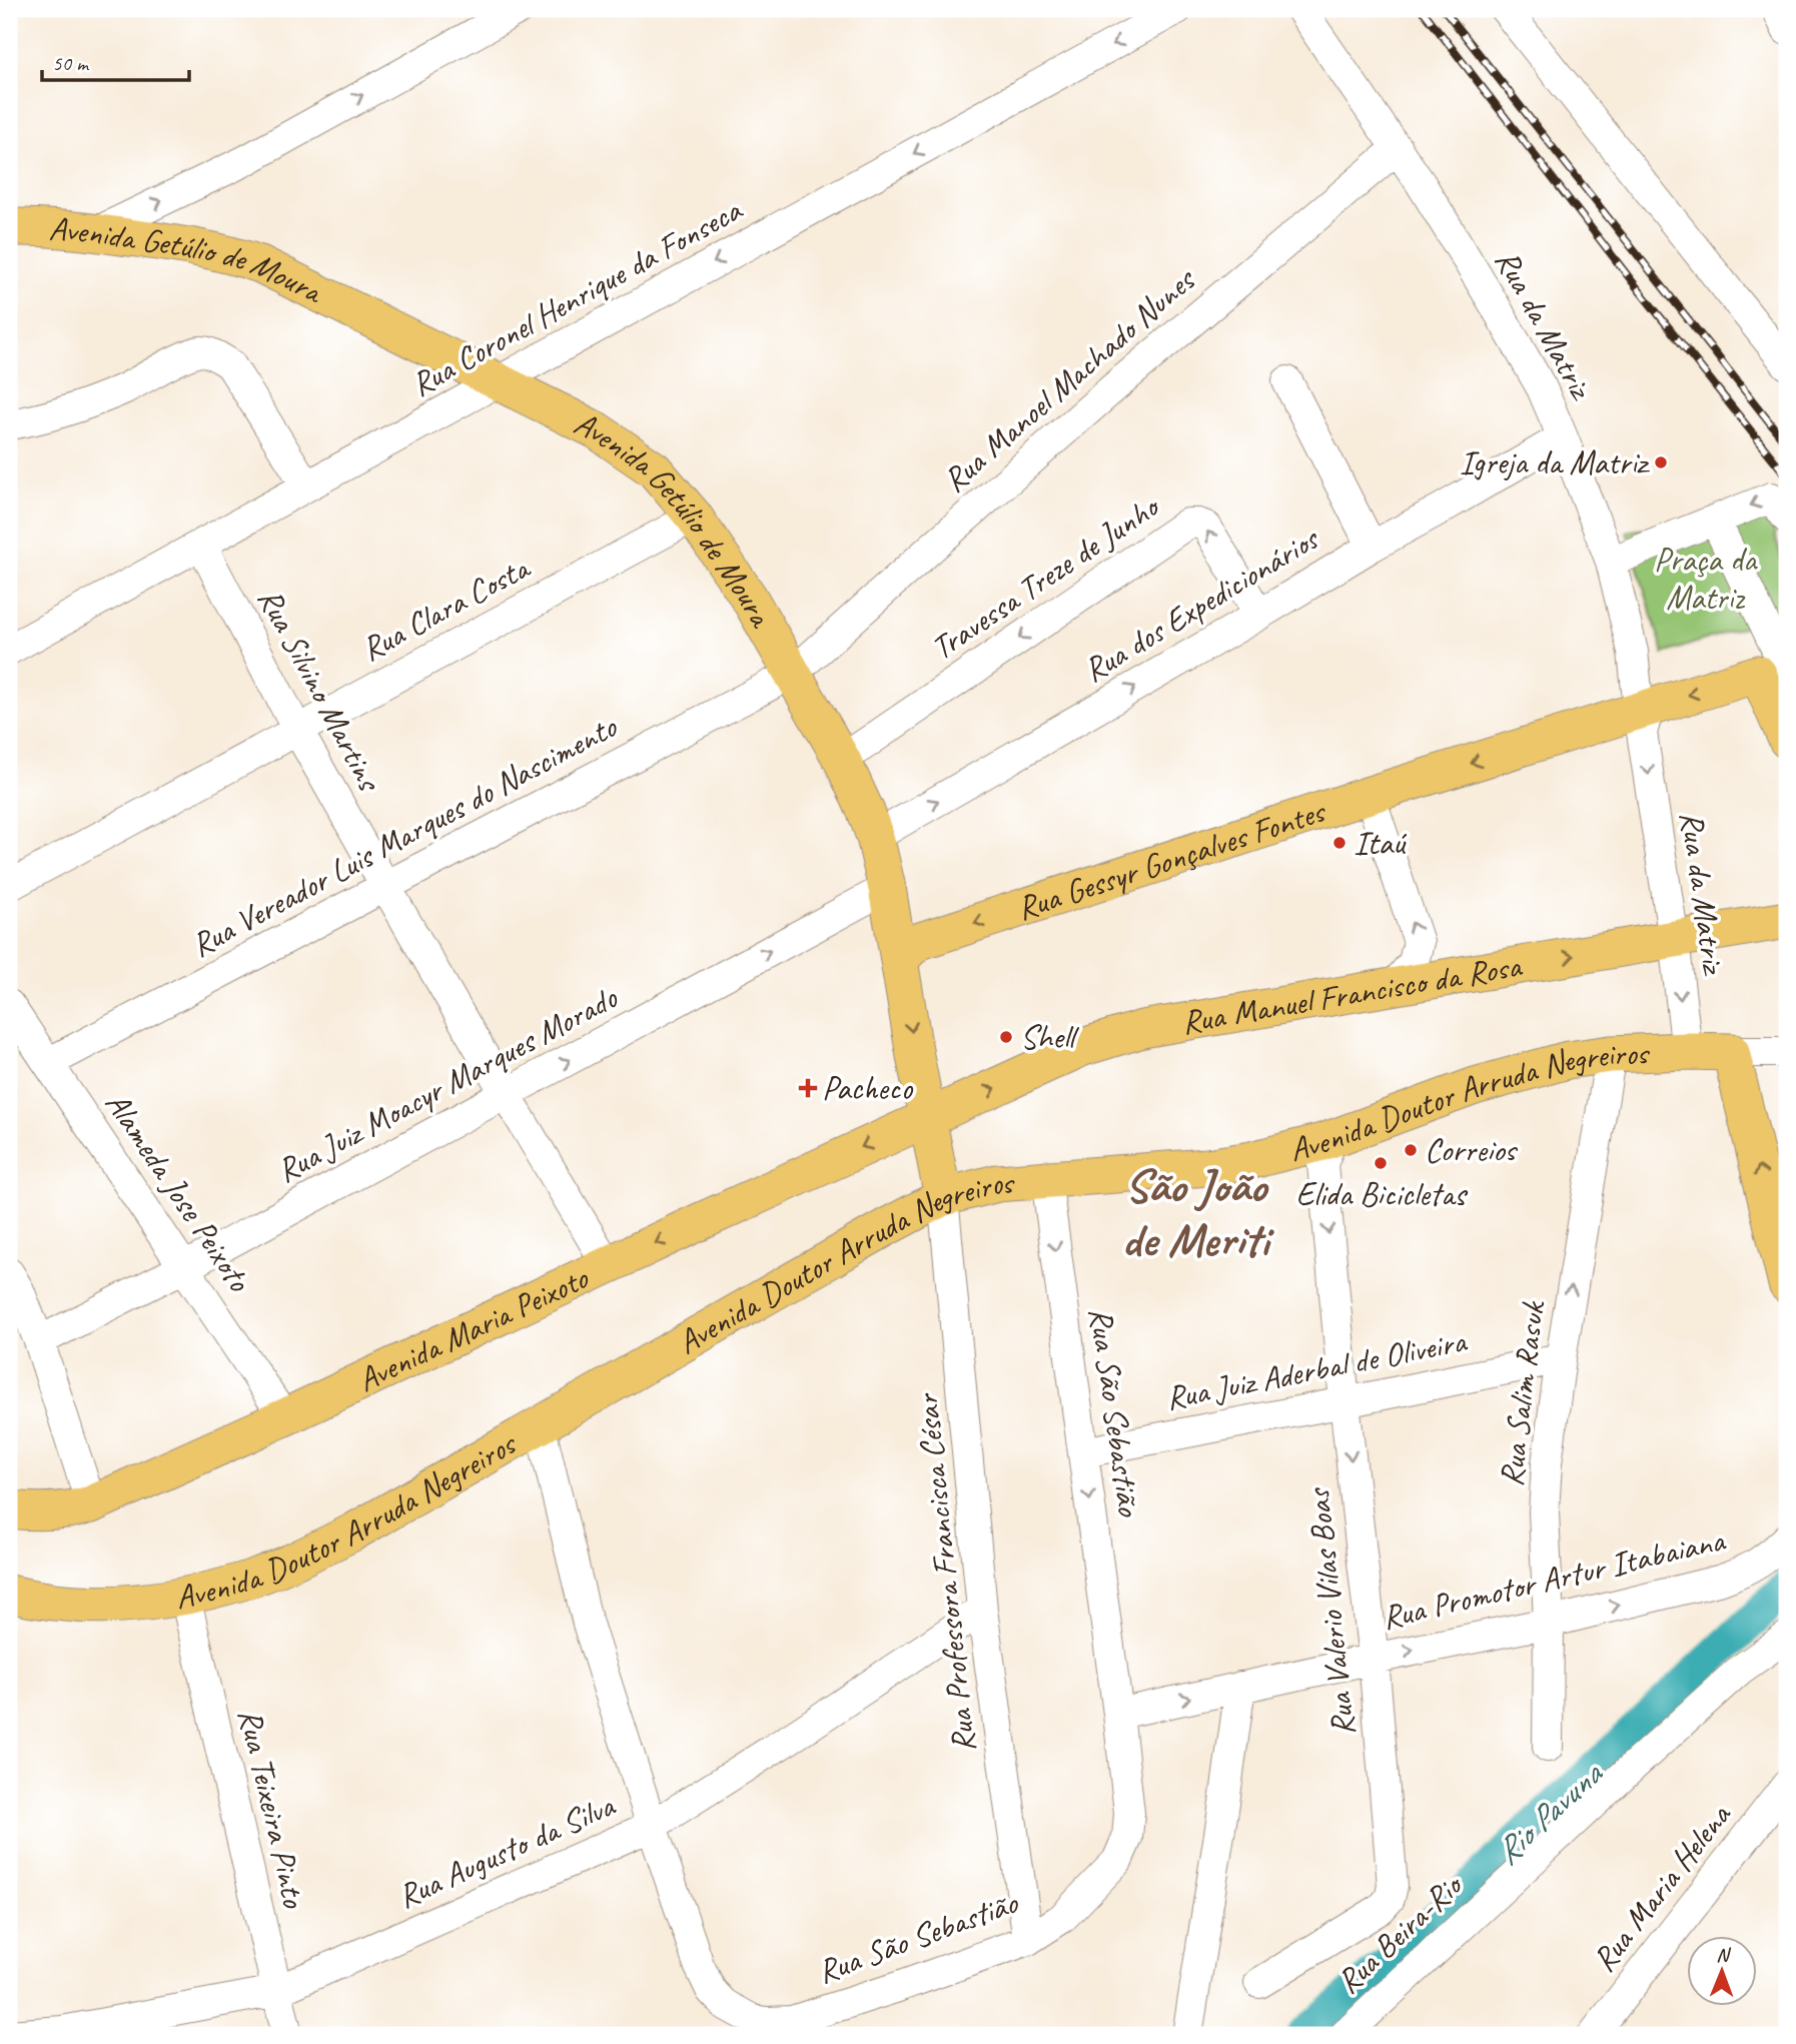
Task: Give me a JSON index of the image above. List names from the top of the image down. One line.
{"streets":{"main road":["Avenida Getúlio de Moura","Rua Gessyr Gonçalves Fontes","Rua Manuel Francisco da Rosa","Avenida Doutor Arruda Negreiros","Avenida Maria Peixoto"],"street":["Rua Coronel Henrique da Fonseca","Rua da Matriz","Rua Manoel Machado Nunes","Travessa Treze de Junho","Rua dos Expedicionários","Rua Clara Costa","Rua Silvino Martins","Rua Vereador Luis Marques do Nascimento","Rua Juiz Moacyr Marques Morado","Alameda Jose Peixoto","Rua Juiz Aderbal de Oliveira","Rua Salim Rasuk","Rua São Sebastião","Rua Professora Francisca César","Rua Promotor Artur Itabaiana","Rua Valerio Vilas Boas","Rua Teixeira Pinto","Rua Augusto da Silva","Rua Maria Helena","Rua Beira-Rio"]},"crossings":[["Avenida Getúlio de Moura","Rua Coronel Henrique da Fonseca"],["Avenida Getúlio de Moura","Rua Manoel Machado Nunes"],["Avenida Getúlio de Moura","Travessa Treze de Junho"],["Avenida Getúlio de Moura","Rua dos Expedicionários"],["Avenida Getúlio de Moura","Rua Clara Costa"],["Avenida Getúlio de Moura","Rua Vereador Luis Marques do Nascimento"],["Avenida Getúlio de Moura","Rua Gessyr Gonçalves Fontes"],["Avenida Getúlio de Moura","Rua Manuel Francisco da Rosa"],["Avenida Getúlio de Moura","Rua Juiz Moacyr Marques Morado"],["Avenida Getúlio de Moura","Avenida Doutor Arruda Negreiros"],["Avenida Getúlio de Moura","Avenida Maria Peixoto"],["Avenida Getúlio de Moura","Rua Professora Francisca César"],["Rua Coronel Henrique da Fonseca","Rua Silvino Martins"],["Rua da Matriz","Rua Manoel Machado Nunes"],["Rua da Matriz","Rua dos Expedicionários"],["Rua da Matriz","Rua Gessyr Gonçalves Fontes"],["Rua da Matriz","Rua Manuel Francisco da Rosa"],["Rua da Matriz","Avenida Doutor Arruda Negreiros"],["Rua Manoel Machado Nunes","Rua Vereador Luis Marques do Nascimento"],["Travessa Treze de Junho","Rua dos Expedicionários"],["Rua Clara Costa","Rua Silvino Martins"],["Rua Silvino Martins","Rua Vereador Luis Marques do Nascimento"],["Rua Silvino Martins","Rua Juiz Moacyr Marques Morado"],["Rua Silvino Martins","Avenida Maria Peixoto"],["Rua Vereador Luis Marques do Nascimento","Alameda Jose Peixoto"],["Rua Manuel Francisco da Rosa","Avenida Maria Peixoto"],["Rua Juiz Moacyr Marques Morado","Alameda Jose Peixoto"],["Avenida Doutor Arruda Negreiros","Rua Salim Rasuk"],["Avenida Doutor Arruda Negreiros","Rua São Sebastião"],["Avenida Doutor Arruda Negreiros","Rua Professora Francisca César"],["Avenida Doutor Arruda Negreiros","Rua Valerio Vilas Boas"],["Avenida Doutor Arruda Negreiros","Rua Teixeira Pinto"],["Alameda Jose Peixoto","Avenida Maria Peixoto"],["Rua Juiz Aderbal de Oliveira","Rua Salim Rasuk"],["Rua Juiz Aderbal de Oliveira","Rua São Sebastião"],["Rua Juiz Aderbal de Oliveira","Rua Valerio Vilas Boas"],["Rua Salim Rasuk","Rua Promotor Artur Itabaiana"],["Rua São Sebastião","Rua Professora Francisca César"],["Rua São Sebastião","Rua Promotor Artur Itabaiana"],["Rua São Sebastião","Rua Augusto da Silva"],["Rua Professora Francisca César","Rua Augusto da Silva"],["Rua Promotor Artur Itabaiana","Rua Valerio Vilas Boas"],["Rua Teixeira Pinto","Rua Augusto da Silva"]],"one_way":["Rua Coronel Henrique da Fonseca","Travessa Treze de Junho","Rua dos Expedicionários","Rua Gessyr Gonçalves Fontes","Rua Manuel Francisco da Rosa","Rua Juiz Moacyr Marques Morado","Avenida Maria Peixoto","Rua Salim Rasuk","Rua Promotor Artur Itabaiana","Rua Valerio Vilas Boas"],"districts":["São João de Meriti"],"water":["Rio Pavuna"],"parks":["Praça da Matriz"],"places":{"other":["Igreja da Matriz","Itaú","Shell","Correios","Elida Bicicletas"],"health":["Pacheco"]},"scale_bar":"50 m","north":"top"}
